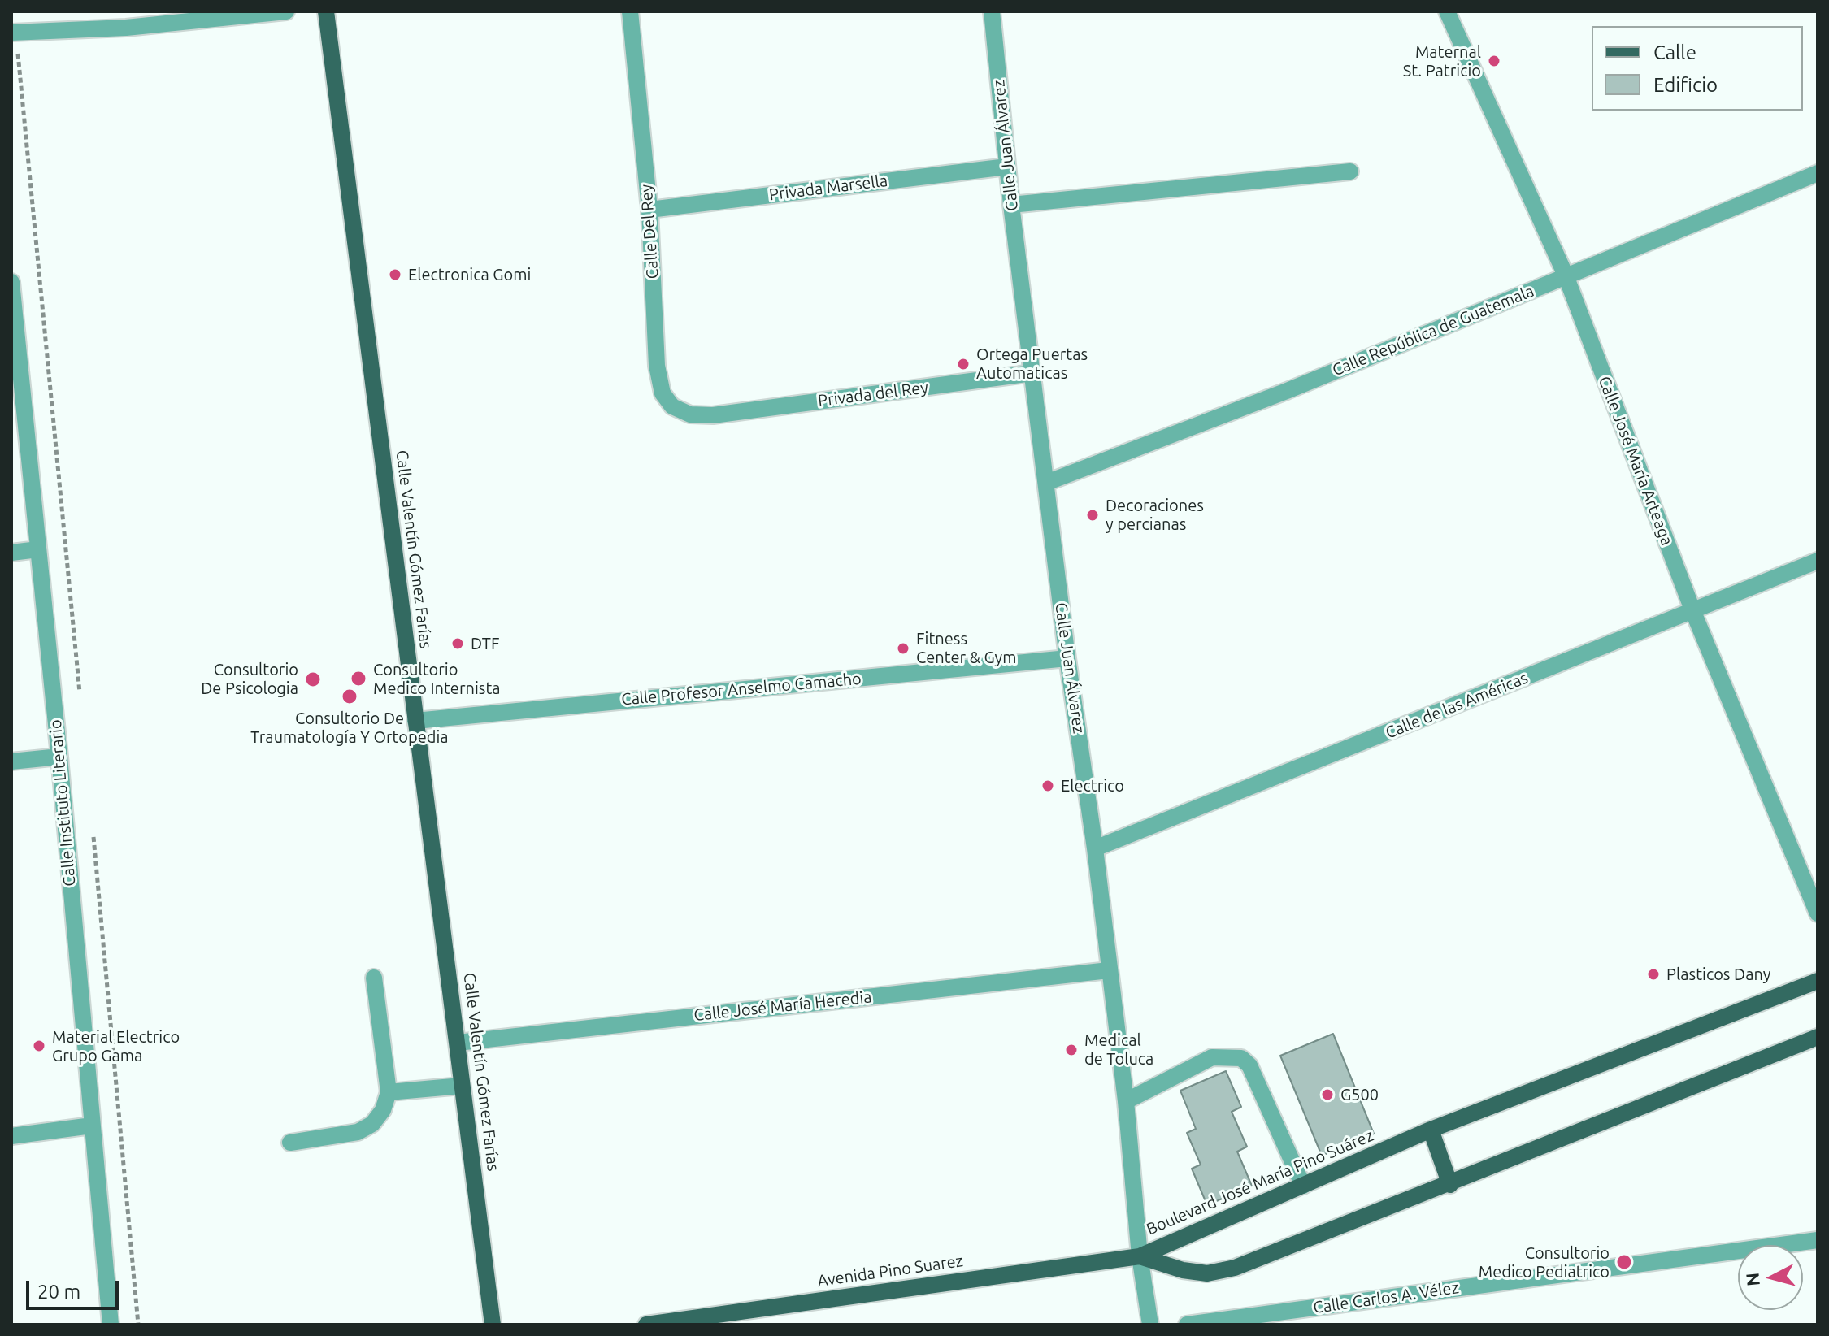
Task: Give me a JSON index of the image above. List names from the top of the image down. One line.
{"streets":{"main road":["Calle Valentín Gómez Farías","Boulevard José María Pino Suárez","Avenida Pino Suarez"],"street":["Calle Juan Álvarez","Privada Marsella","Calle Del Rey","Calle República de Guatemala","Privada del Rey","Calle José María Arteaga","Calle Profesor Anselmo Camacho","Calle de las Américas","Calle Instituto Literario","Calle José María Heredia","Calle Carlos A. Vélez"]},"crossings":[["Calle Juan Álvarez","Privada Marsella"],["Calle Juan Álvarez","Calle República de Guatemala"],["Calle Juan Álvarez","Privada del Rey"],["Calle Juan Álvarez","Calle Profesor Anselmo Camacho"],["Calle Juan Álvarez","Calle de las Américas"],["Calle Juan Álvarez","Calle José María Heredia"],["Calle Juan Álvarez","Boulevard José María Pino Suárez"],["Calle Juan Álvarez","Avenida Pino Suarez"],["Privada Marsella","Calle Del Rey"],["Calle Del Rey","Privada del Rey"],["Calle República de Guatemala","Calle José María Arteaga"],["Calle José María Arteaga","Calle de las Américas"],["Calle Valentín Gómez Farías","Calle Profesor Anselmo Camacho"],["Calle Valentín Gómez Farías","Calle José María Heredia"],["Boulevard José María Pino Suárez","Avenida Pino Suarez"]],"places":["Maternal St. Patricio","Electronica Gomi","Ortega Puertas Automaticas","Decoraciones y percianas","DTF","Fitness Center & Gym","Consultorio Medico Internista","Consultorio De Psicologia","Consultorio De Traumatología Y Ortopedia","Electrico","Plasticos Dany","Material Electrico Grupo Gama","Medical de Toluca","G500","Consultorio Medico Pediatrico"],"legend":["Calle","Edificio"],"scale_bar":"20 m","north":"left"}
